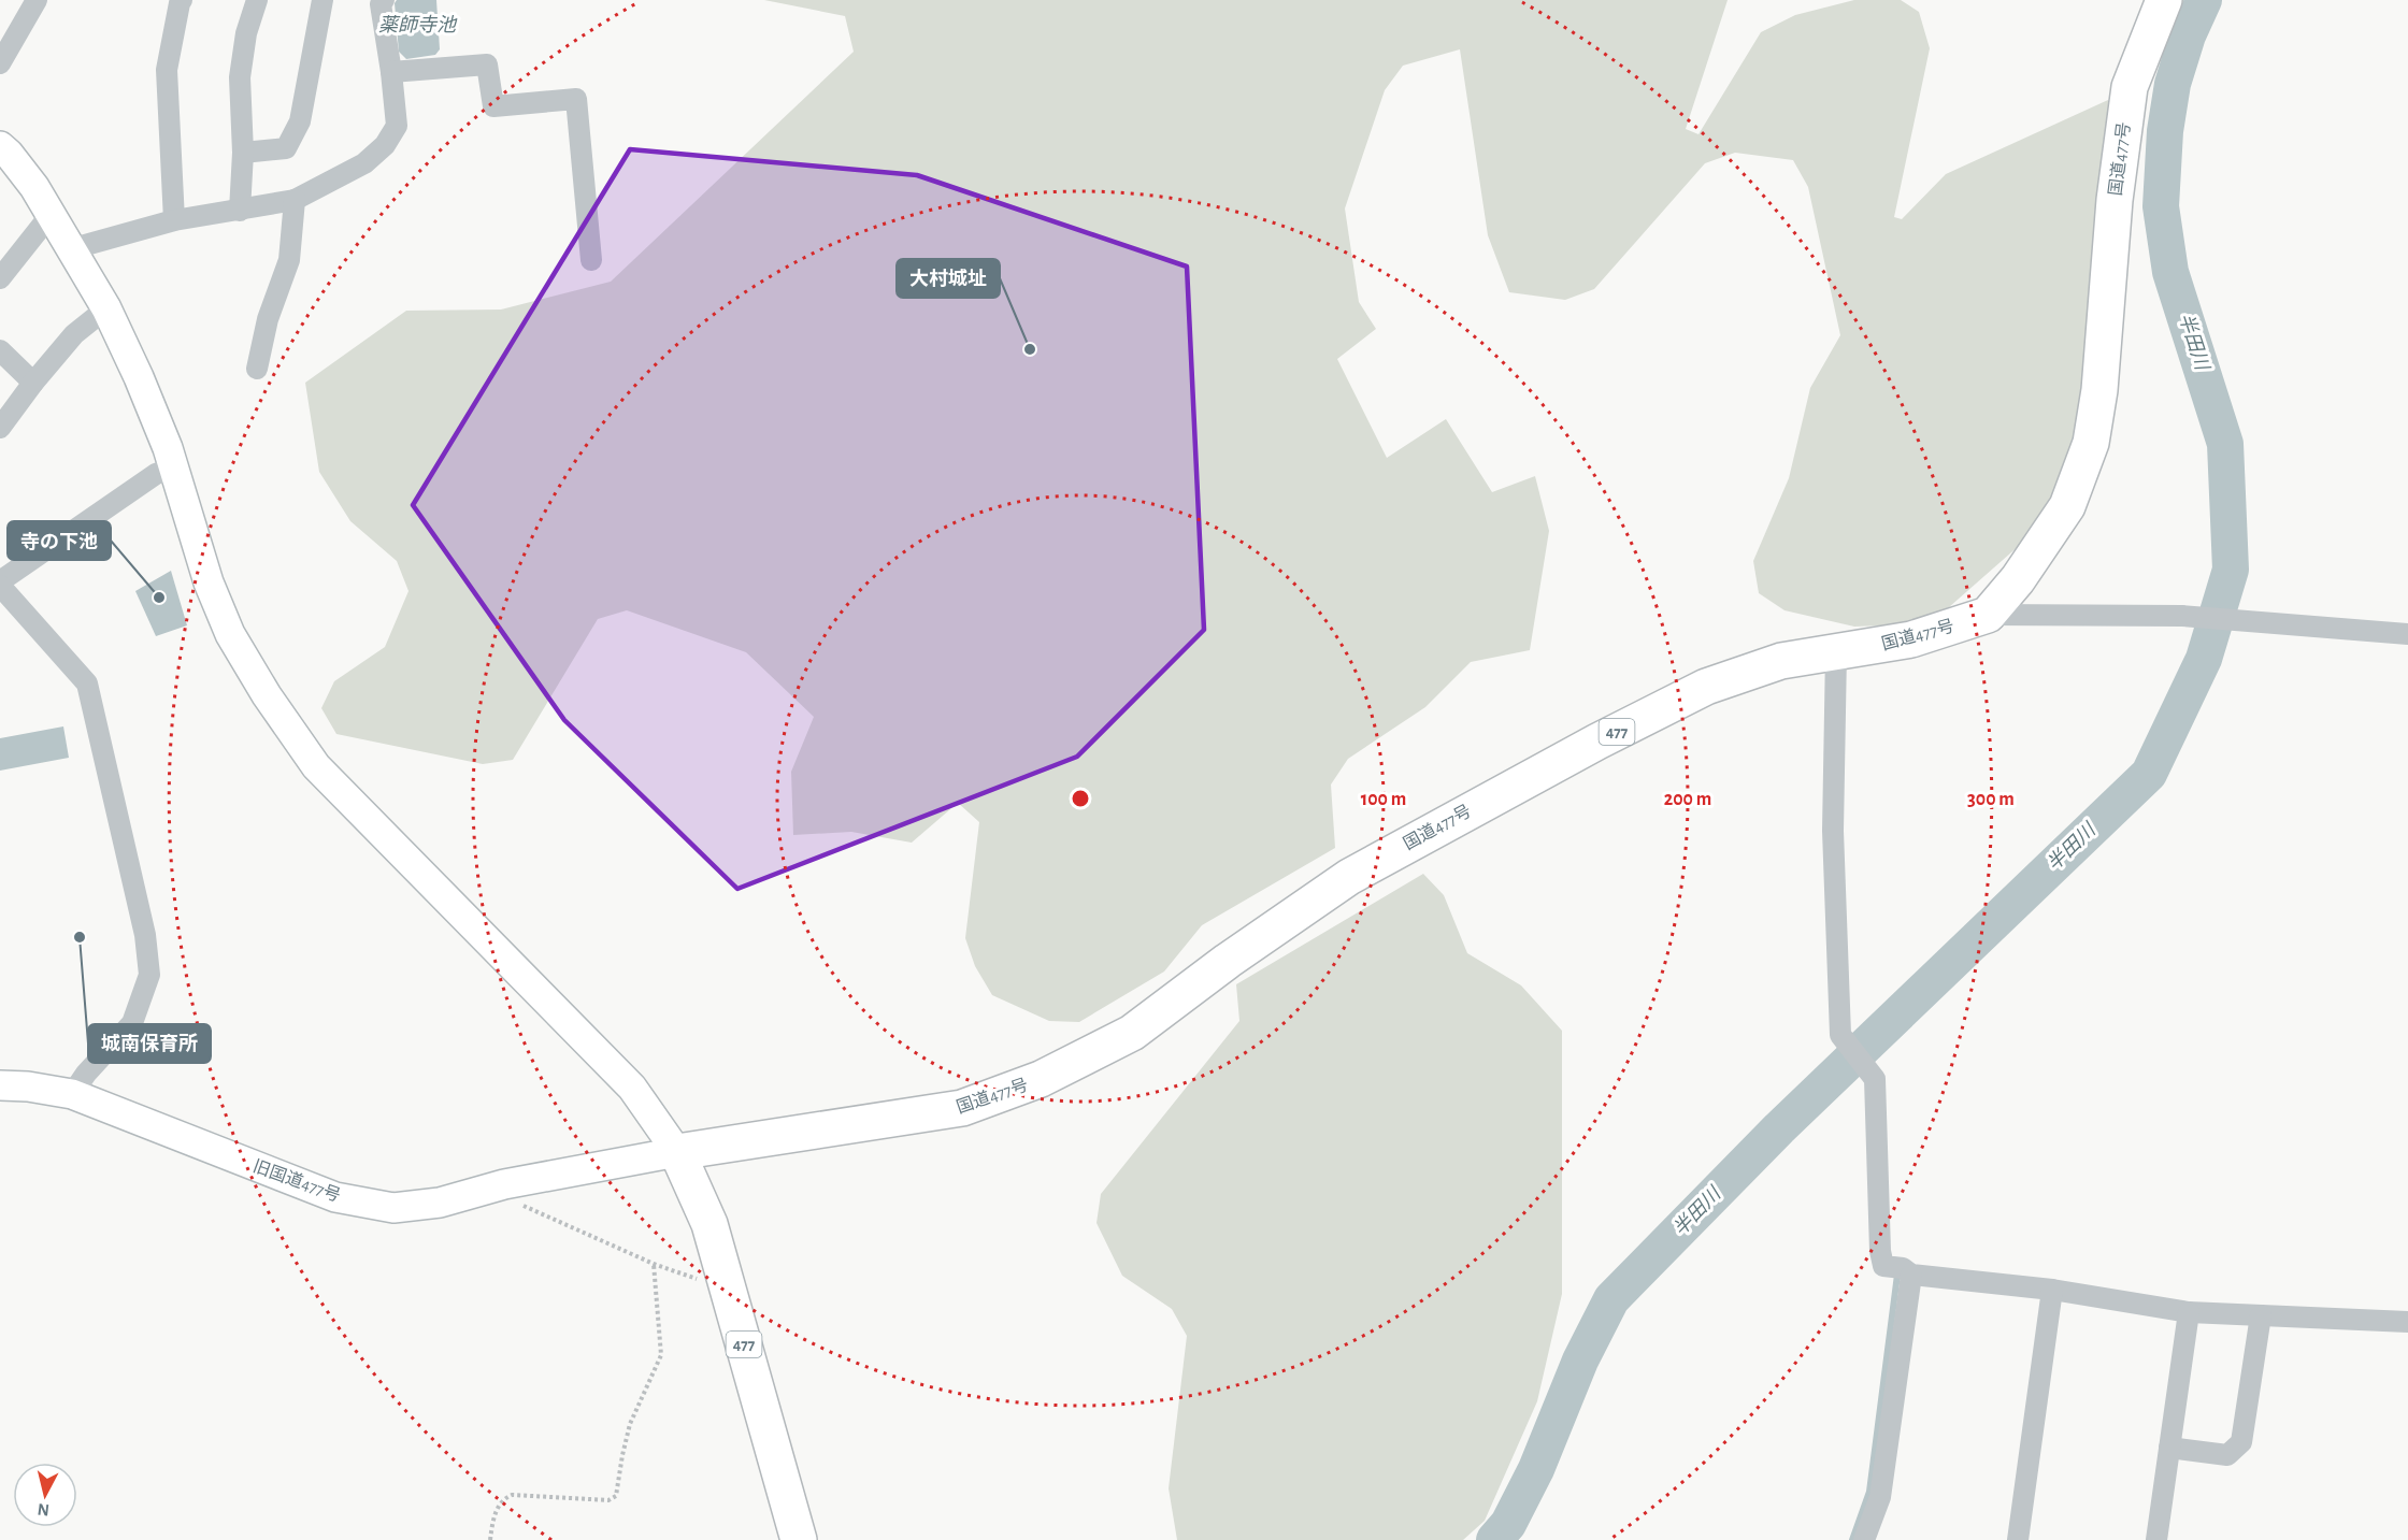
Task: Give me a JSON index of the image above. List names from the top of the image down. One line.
{"streets":{"highway":["国道477号","477"],"street":["旧国道477号"]},"crossings":[["国道477号","477"],["国道477号","旧国道477号"],["477","旧国道477号"]],"water":["薬師寺池","半田川"],"places":["大村城址","寺の下池","城南保育所"],"north":"bottom","rings":["100 m","200 m","300 m"]}
